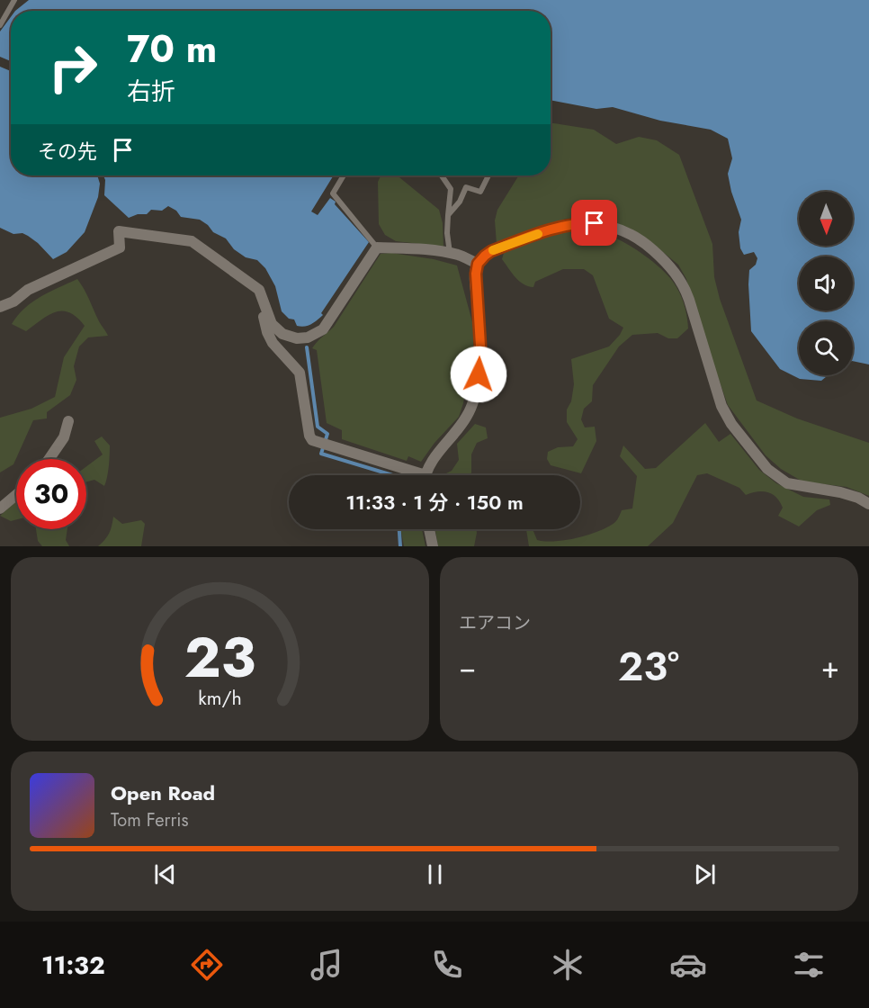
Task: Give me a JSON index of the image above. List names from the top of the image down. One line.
{"north":"bottom","page":{"turn":["70 m","右折"],"then":"その先","limit":"30","trip":"11:33 · 1 分 · 150 m","tile":"エアコン","heat":["−","23°","+"],"song":["Open Road","Tom Ferris"],"tabs":"11:32","gauge":["23","km/h"]}}
